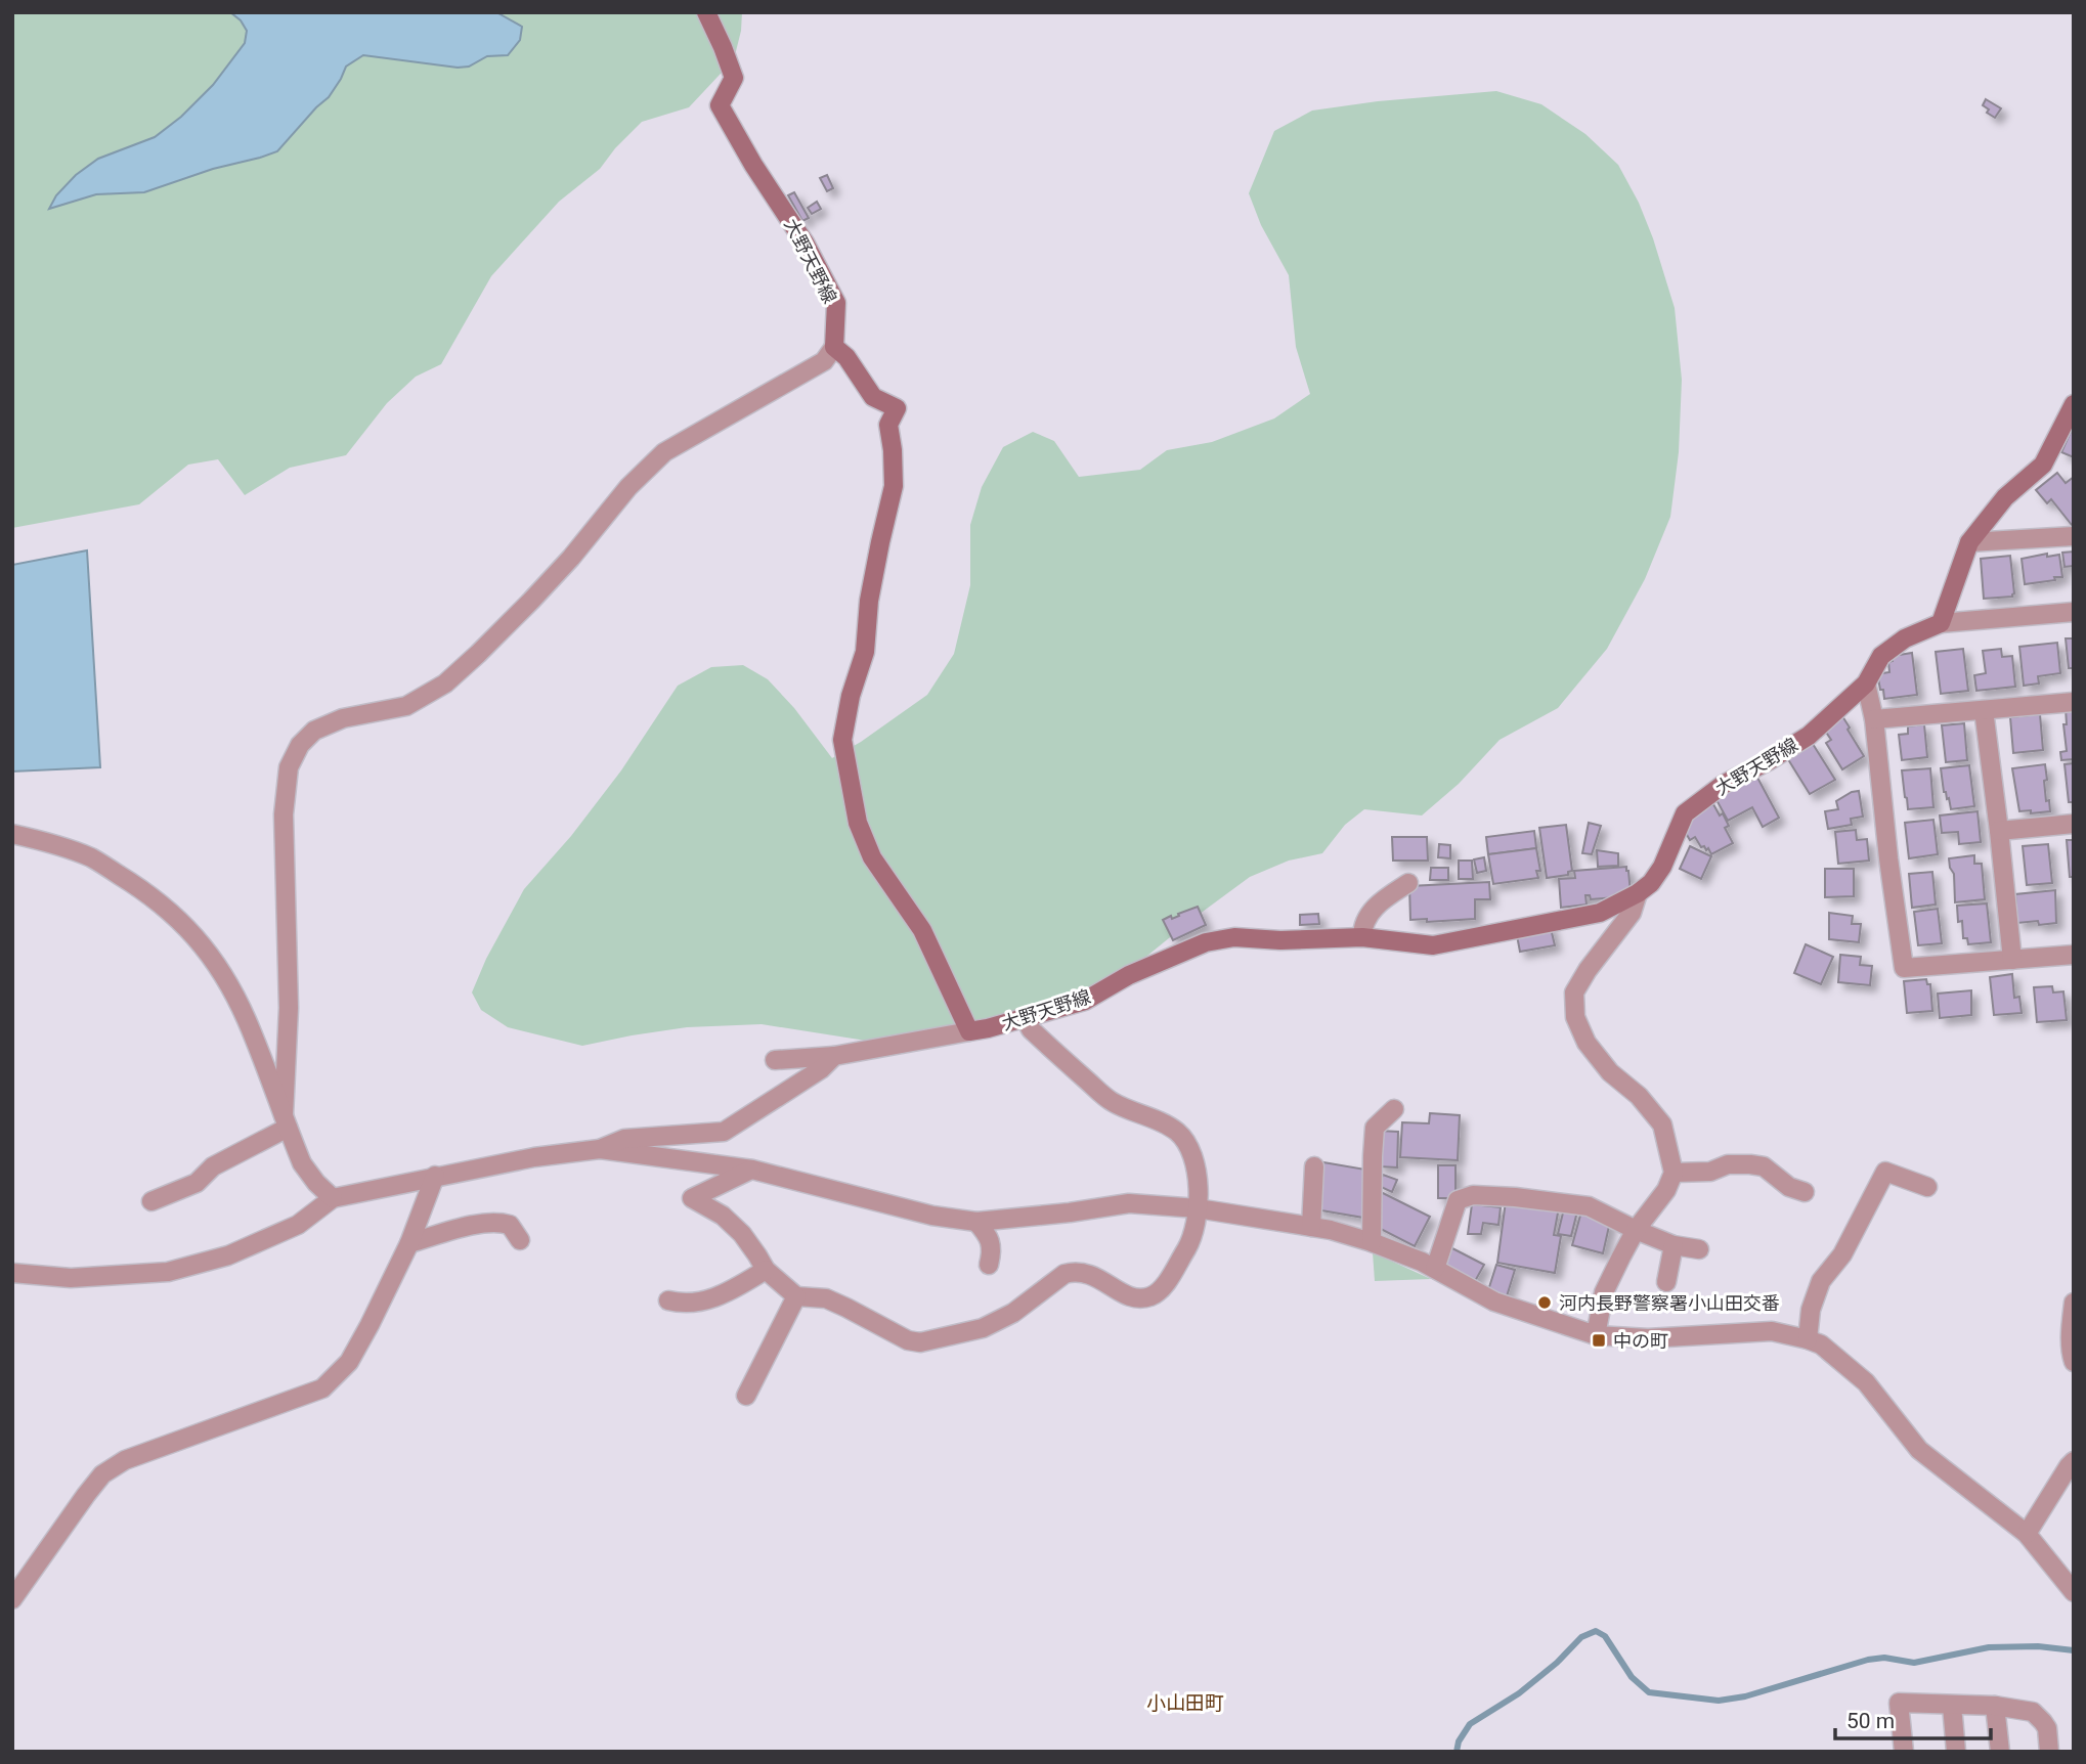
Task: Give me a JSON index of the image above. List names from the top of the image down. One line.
{"streets":{"main road":["大野天野線"]},"districts":["小山田町"],"places":{"other":["河内長野警察署小山田交番"],"transit":["中の町"]},"scale_bar":"50 m"}
